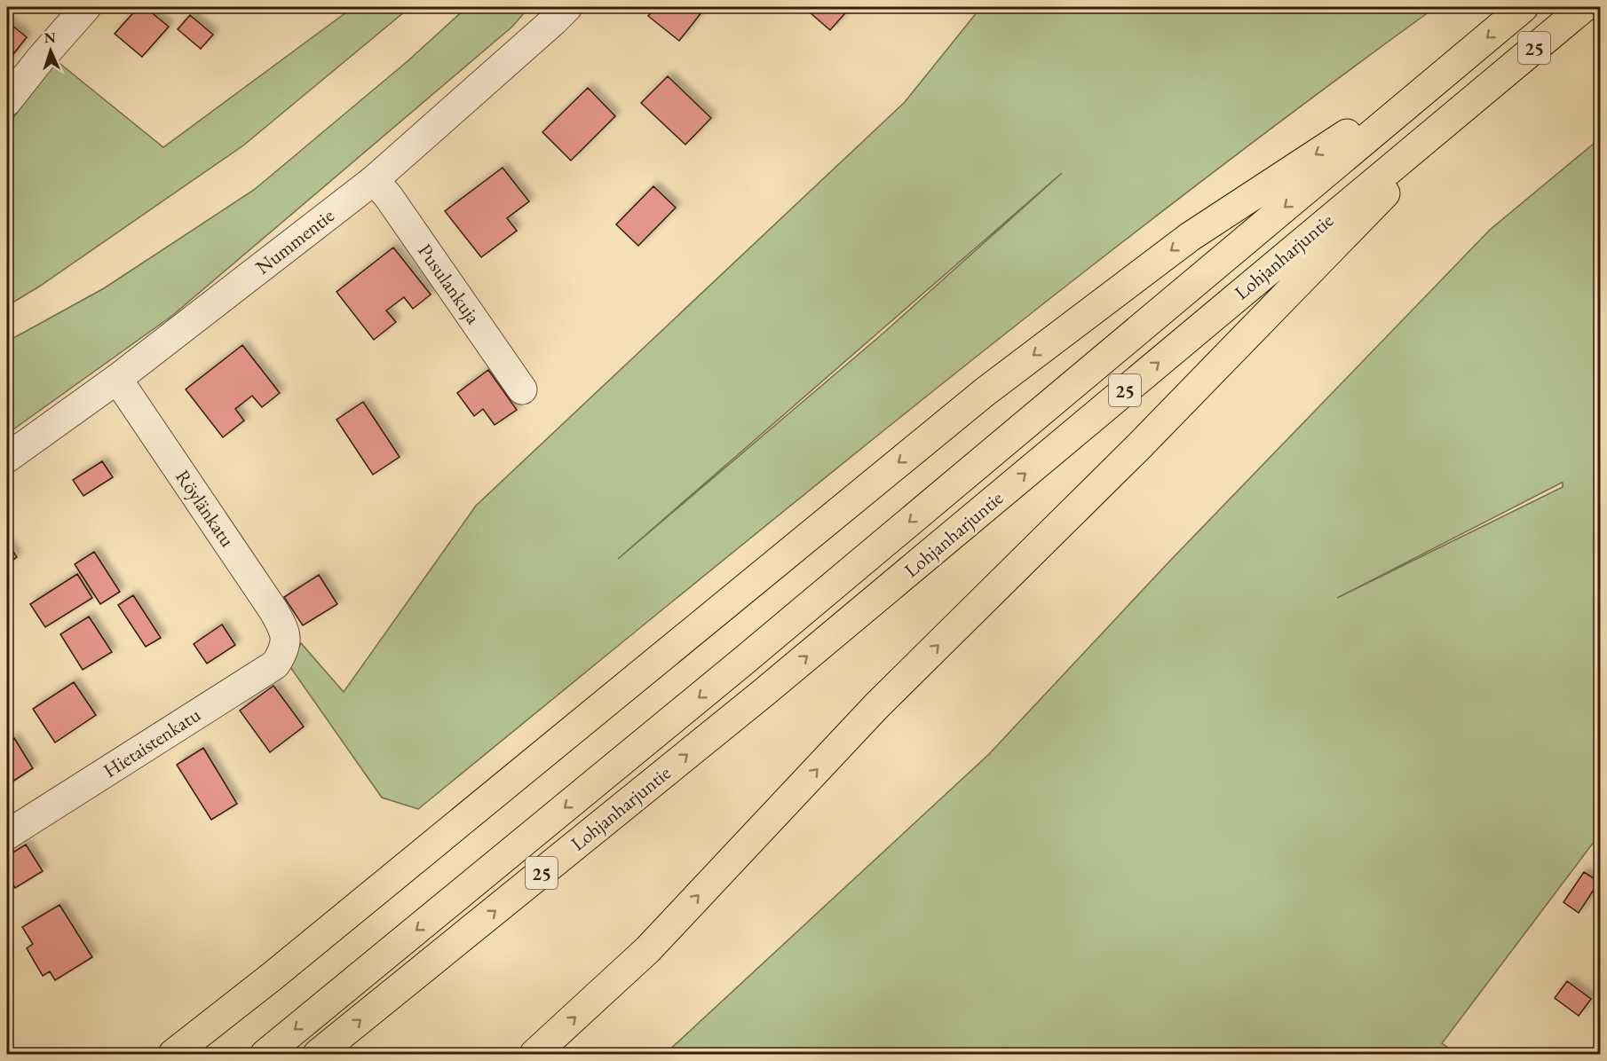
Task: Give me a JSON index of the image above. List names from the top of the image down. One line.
{"streets":{"highway":["25","Lohjanharjuntie"],"street":["Nummentie","Pusulankuja","Röylänkatu","Hietaistenkatu"]},"crossings":[["Nummentie","Pusulankuja"],["Nummentie","Röylänkatu"],["Röylänkatu","Hietaistenkatu"]],"north":"top"}
